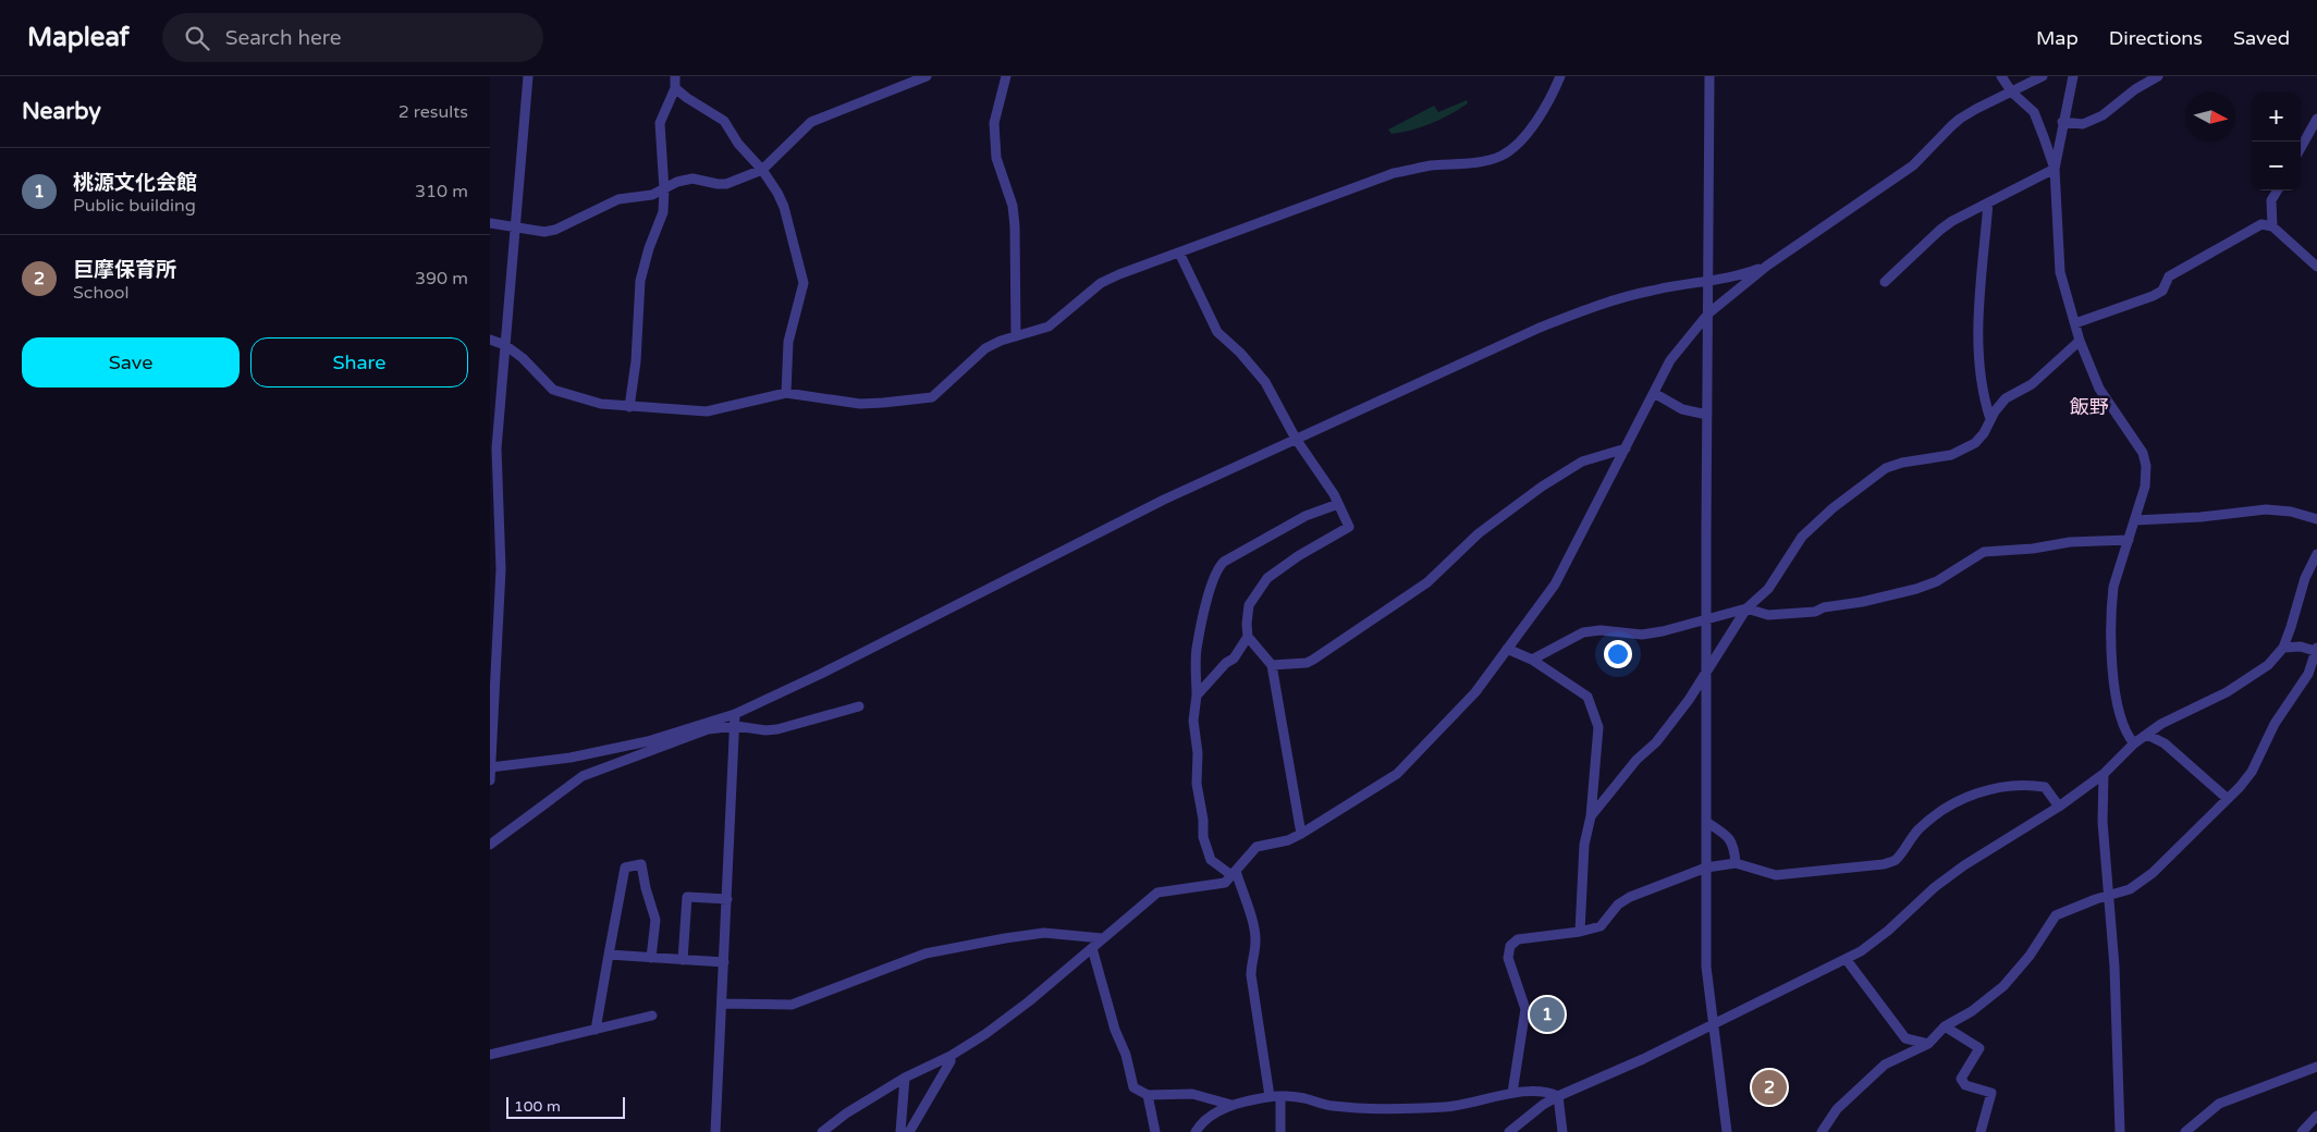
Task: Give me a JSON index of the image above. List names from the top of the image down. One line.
{"districts":["飯野"],"scale_bar":"100 m","north":"right","page":{"header":"Mapleaf","search":"Search here","nav":["Map","Directions","Saved"],"heading":["Nearby","2 results"],"map_buttons":["+","−"],"list":[{"mark":"1","name":"桃源文化会館","note":"Public building","value":"310 m"},{"mark":"2","name":"巨摩保育所","note":"School","value":"390 m"}],"buttons":["Save","Share"],"pins":["1","2"],"scale":"100 m"}}
